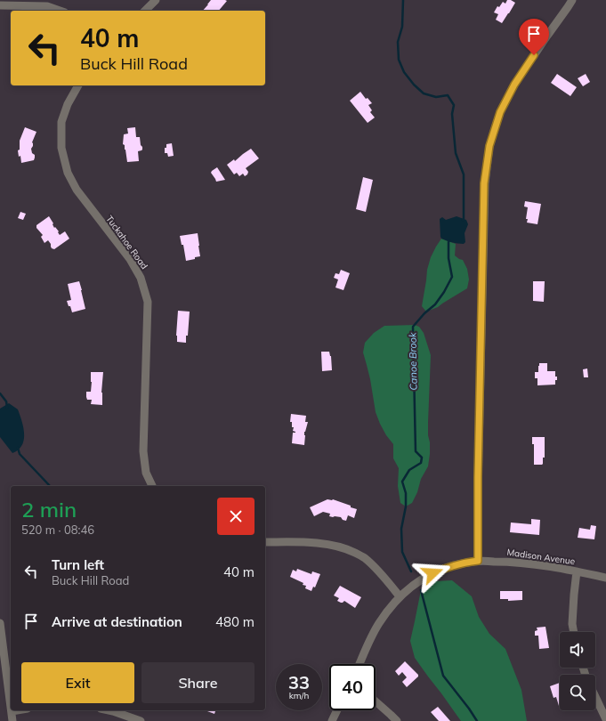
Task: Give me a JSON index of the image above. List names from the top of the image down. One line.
{"streets":{"street":["Tuckahoe Road","Madison Avenue"]},"water":["Canoe Brook"],"page":{"turn":["40 m","Buck Hill Road"],"heading":["2 min","520 m · 08:46"],"list":[{"name":"Turn left","note":"Buck Hill Road","value":"40 m"},{"name":"Arrive at destination","value":"480 m"}],"buttons":["Exit","Share"],"speed":"33 km/h","limit":"40"}}
